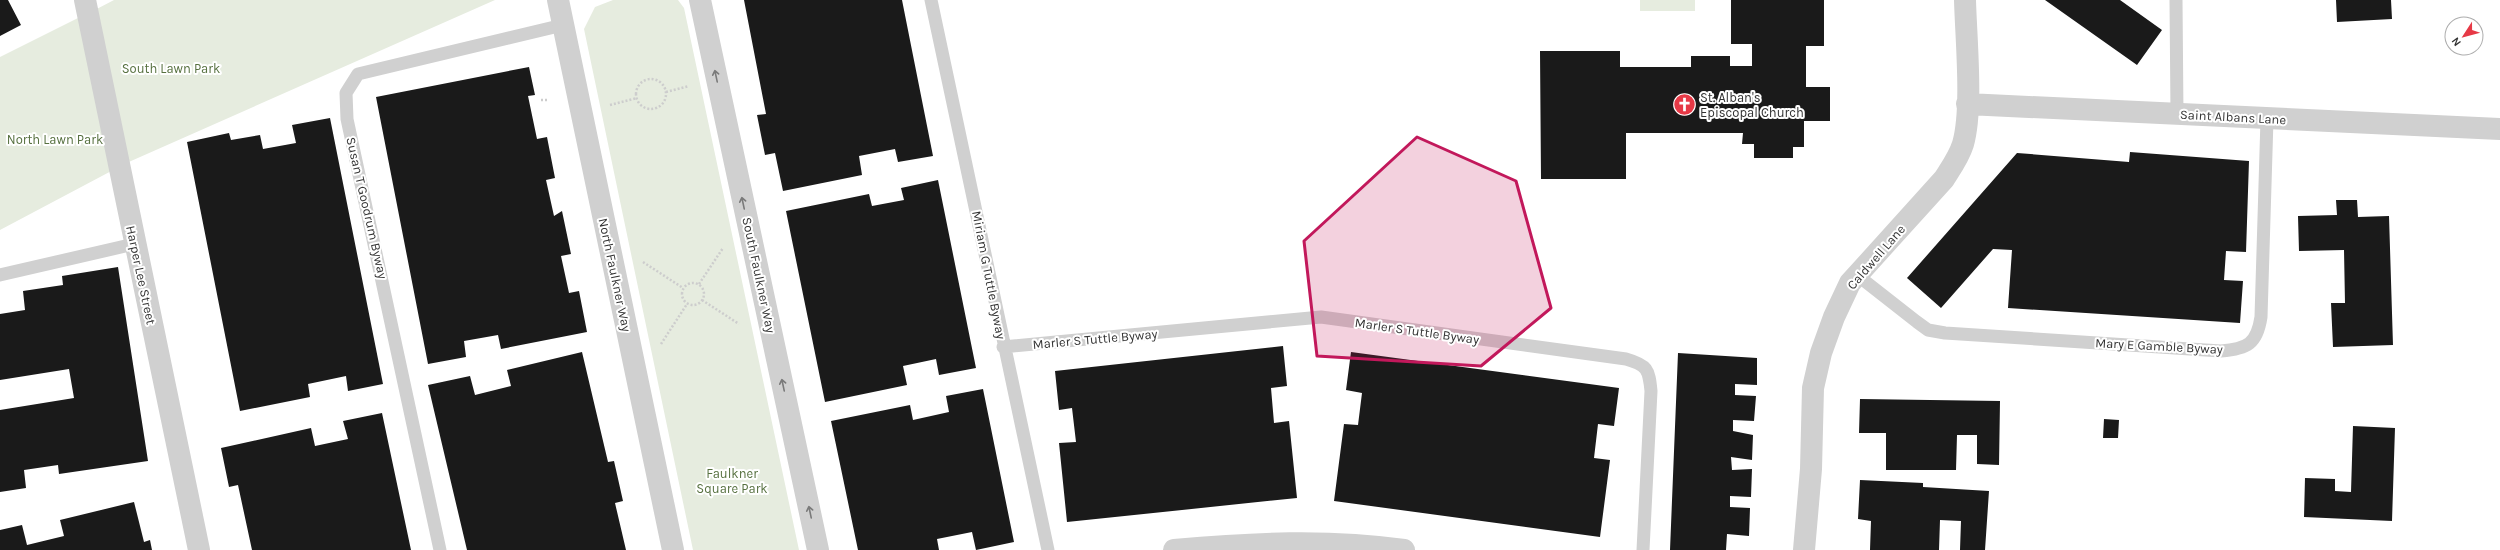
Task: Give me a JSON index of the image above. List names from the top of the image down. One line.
{"streets":{"street":["Saint Albans Lane","Caldwell Lane","Harper Lee Street","North Faulkner Way","South Faulkner Way"],"lane":["Susan T Goodrum Byway","Miriam G Tuttle Byway","Marler S Tuttle Byway","Mary E Gamble Byway"]},"crossings":[["Saint Albans Lane","Caldwell Lane"],["Saint Albans Lane","Mary E Gamble Byway"],["Susan T Goodrum Byway","North Faulkner Way"],["Caldwell Lane","Mary E Gamble Byway"],["Miriam G Tuttle Byway","Marler S Tuttle Byway"]],"one_way":["South Faulkner Way"],"parks":["South Lawn Park","North Lawn Park","Faulkner Square Park"],"places":{"church":["St. Alban's Episcopal Church"]},"north":"bottom left"}
